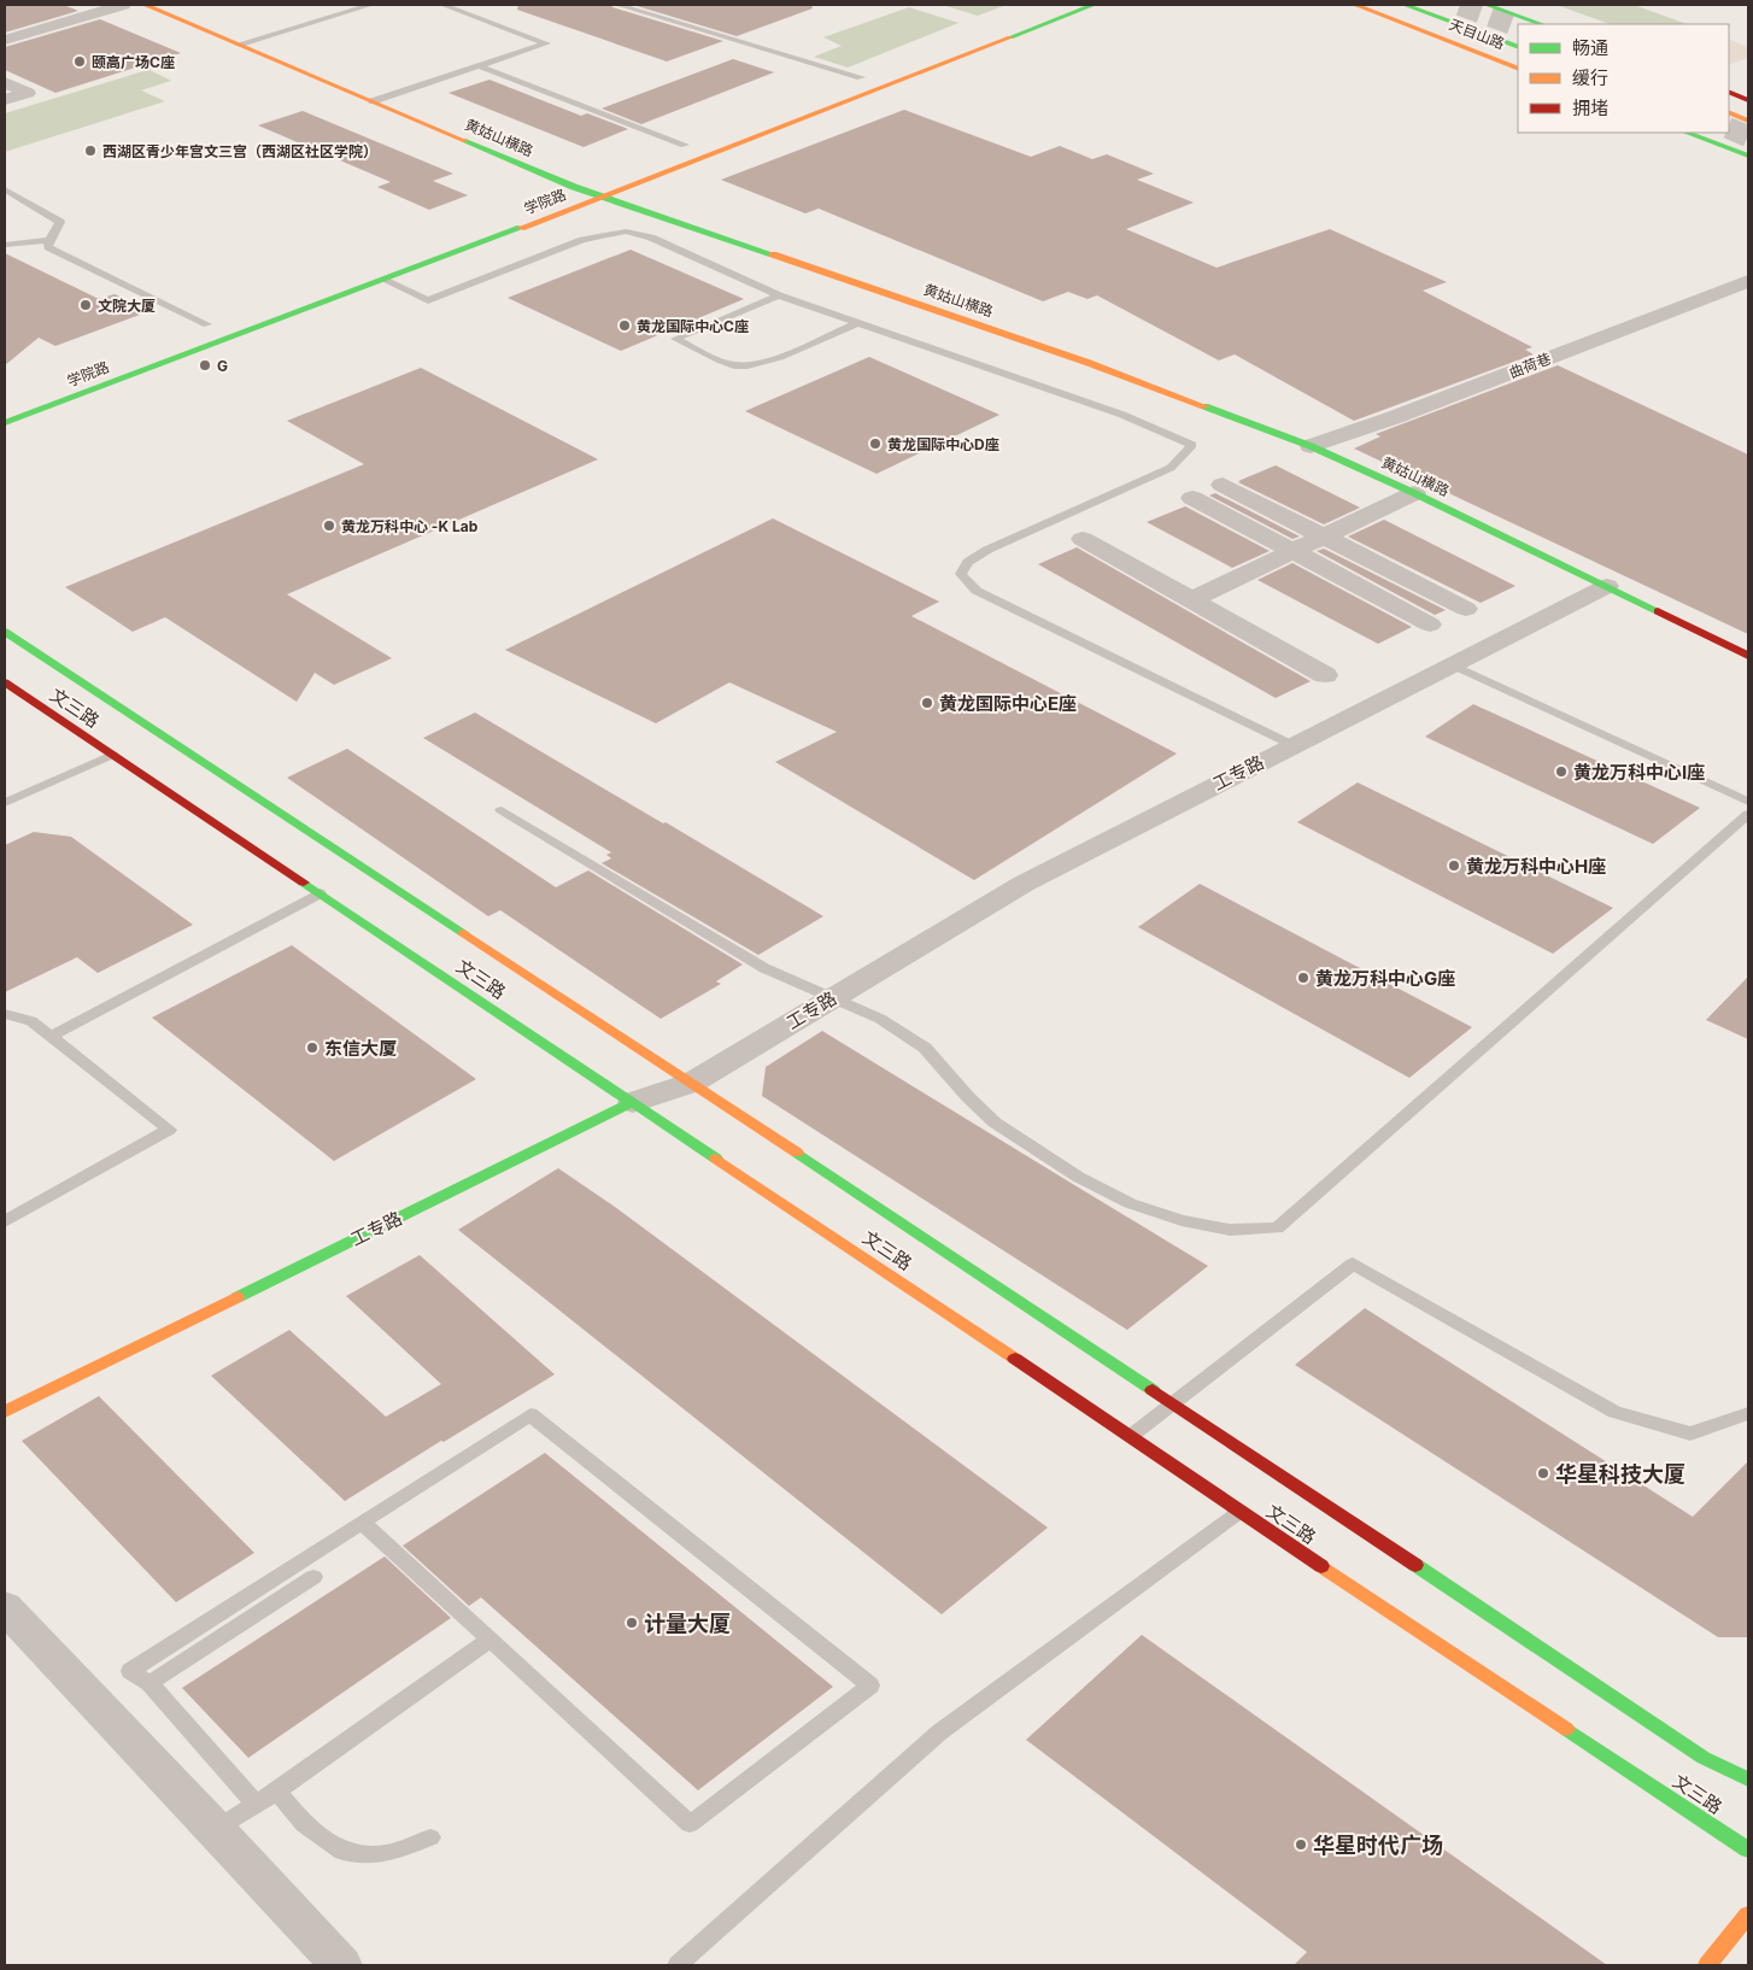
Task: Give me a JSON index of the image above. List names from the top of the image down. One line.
{"streets":{"main road":["天目山路","黄姑山横路","学院路","文三路","工专路"],"street":["曲荷巷"]},"crossings":[["黄姑山横路","学院路"],["黄姑山横路","曲荷巷"],["黄姑山横路","工专路"],["文三路","工专路"]],"places":["颐高广场C座","西湖区青少年宫文三宫（西湖区社区学院）","文院大厦","黄龙国际中心C座","G","黄龙国际中心D座","黄龙万科中心 -K Lab","黄龙国际中心E座","黄龙万科中心I座","黄龙万科中心H座","黄龙万科中心G座","东信大厦","华星科技大厦","计量大厦","华星时代广场"],"legend":["畅通","缓行","拥堵"]}
